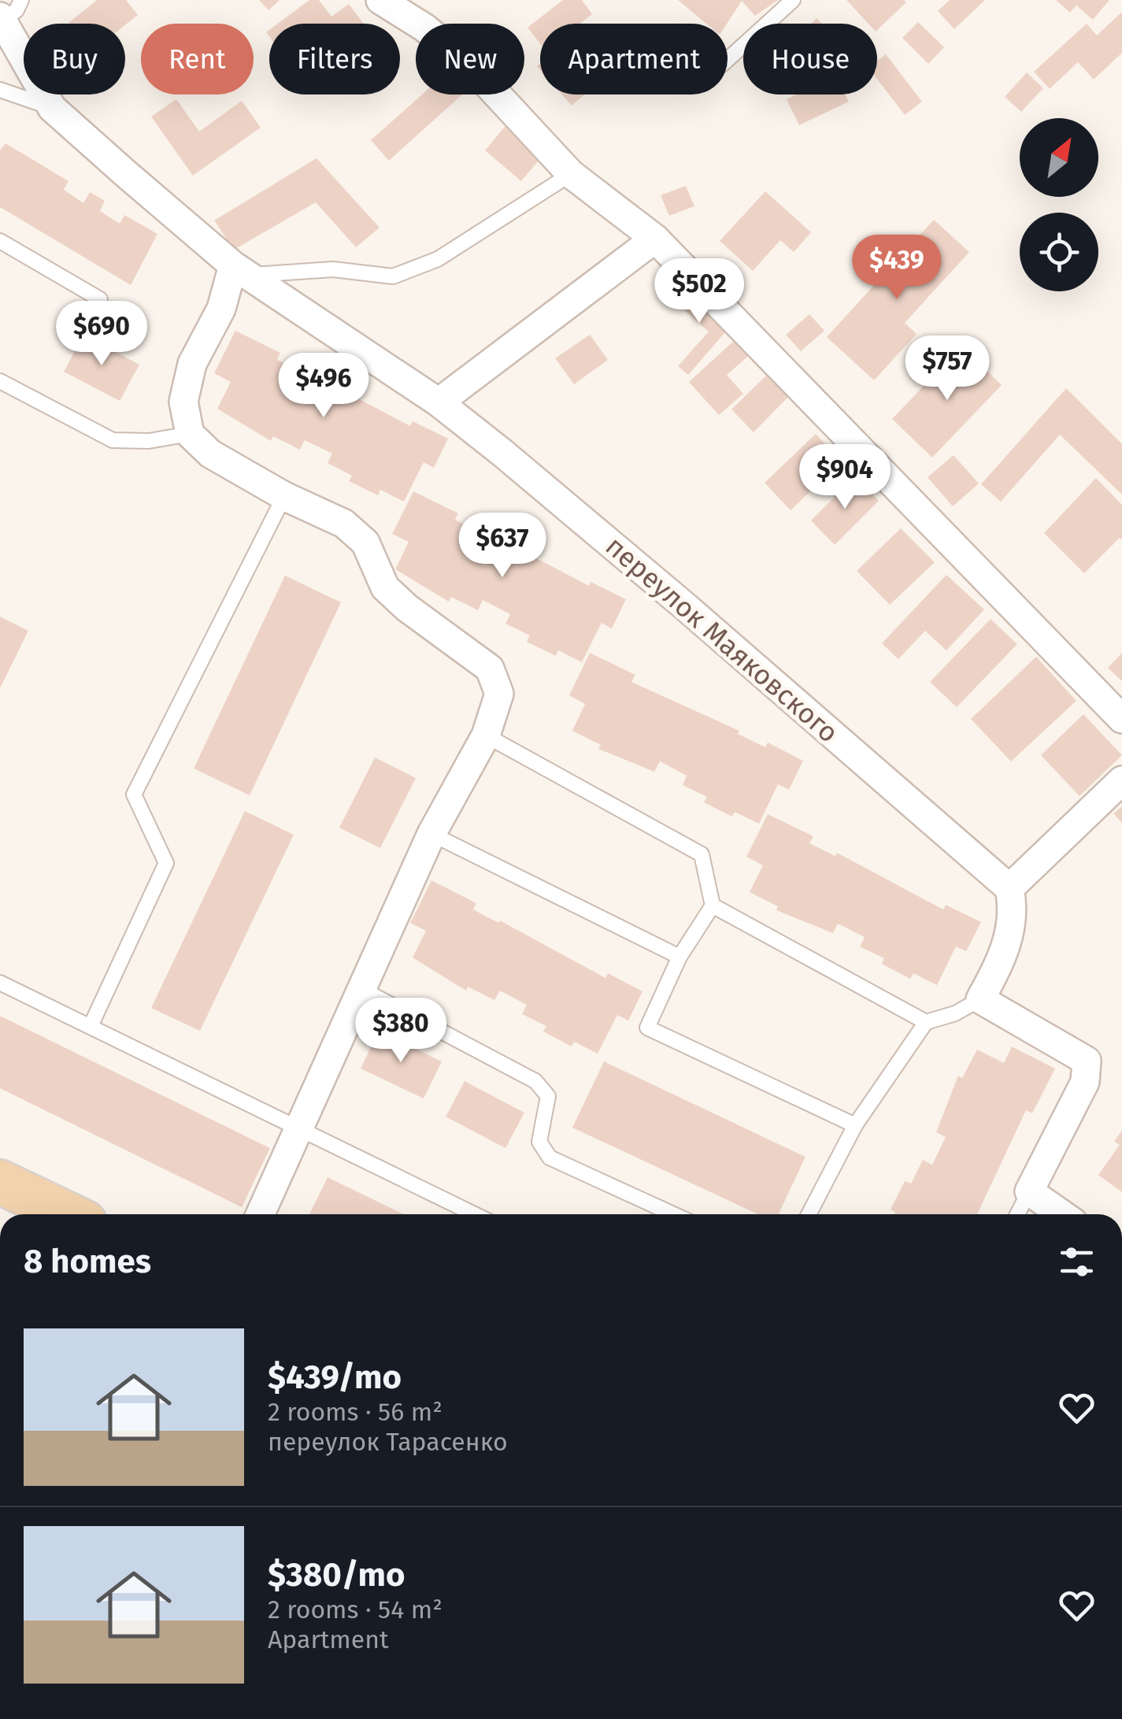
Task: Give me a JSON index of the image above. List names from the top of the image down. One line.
{"streets":{"street":["переулок Маяковского"]},"north":"top right","page":{"chip":["Buy","Rent","Filters","New","Apartment","House"],"price":["$439","$502","$690","$757","$496","$904","$637","$380"],"heading":"8 homes","list":[{"name":"$439/mo","note":"2 rooms · 56 m² · переулок Тарасенко"},{"name":"$380/mo","note":"2 rooms · 54 m² · Apartment"}]}}
